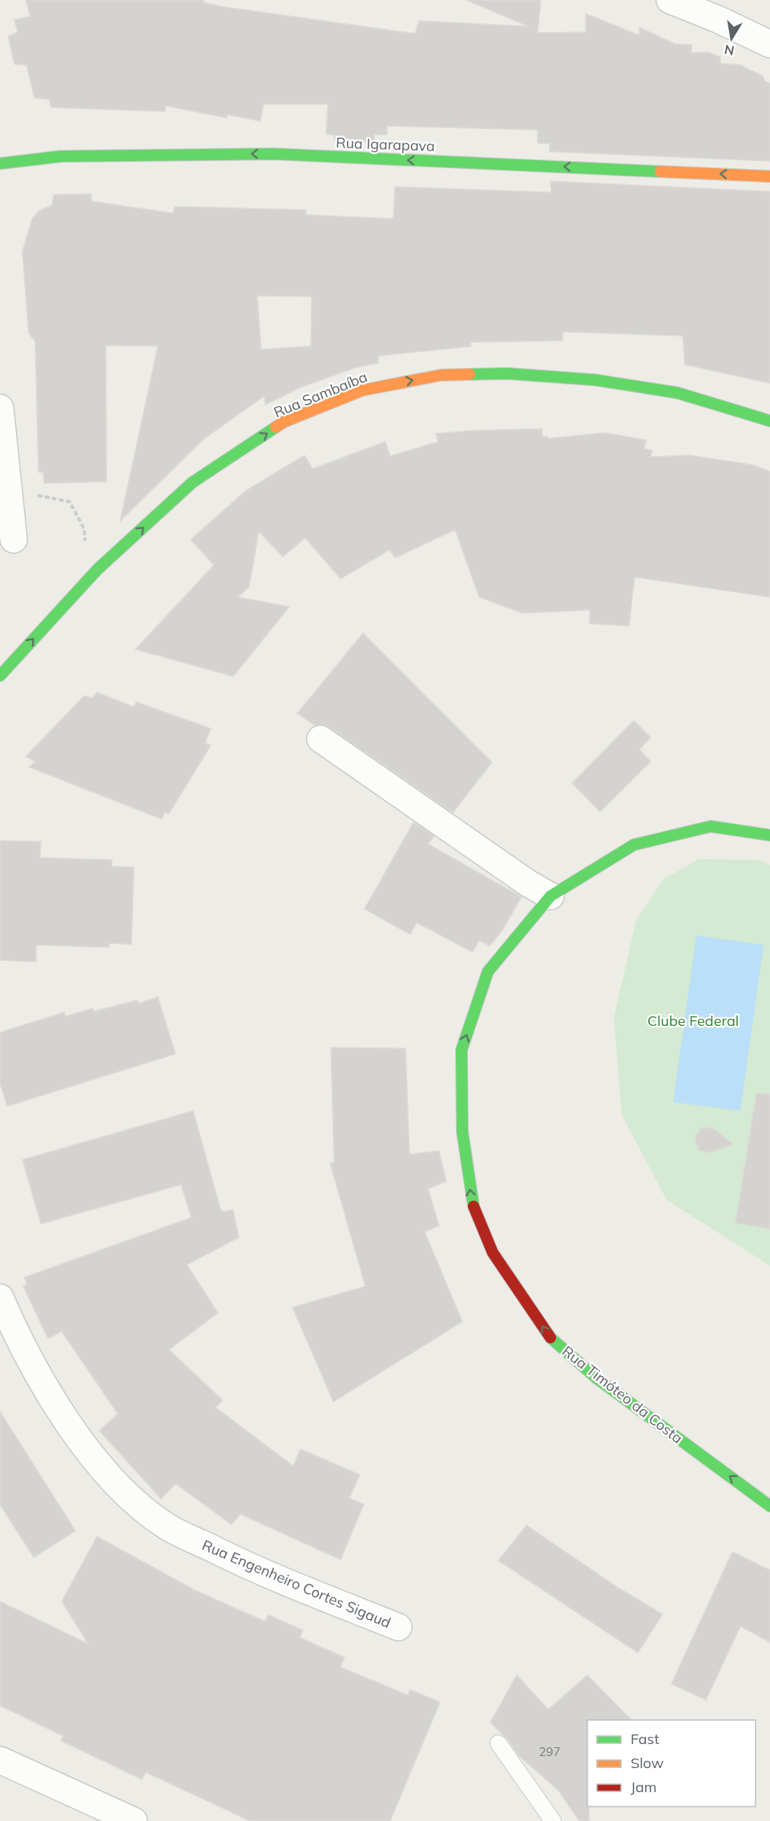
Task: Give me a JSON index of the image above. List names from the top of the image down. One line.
{"streets":{"street":["Rua Igarapava","Rua Sambaíba","Rua Timóteo da Costa","Rua Engenheiro Cortes Sigaud"]},"one_way":["Rua Igarapava","Rua Sambaíba","Rua Timóteo da Costa"],"parks":["Clube Federal"],"house_numbers":["297"],"legend":["Fast","Slow","Jam"],"north":"bottom"}
